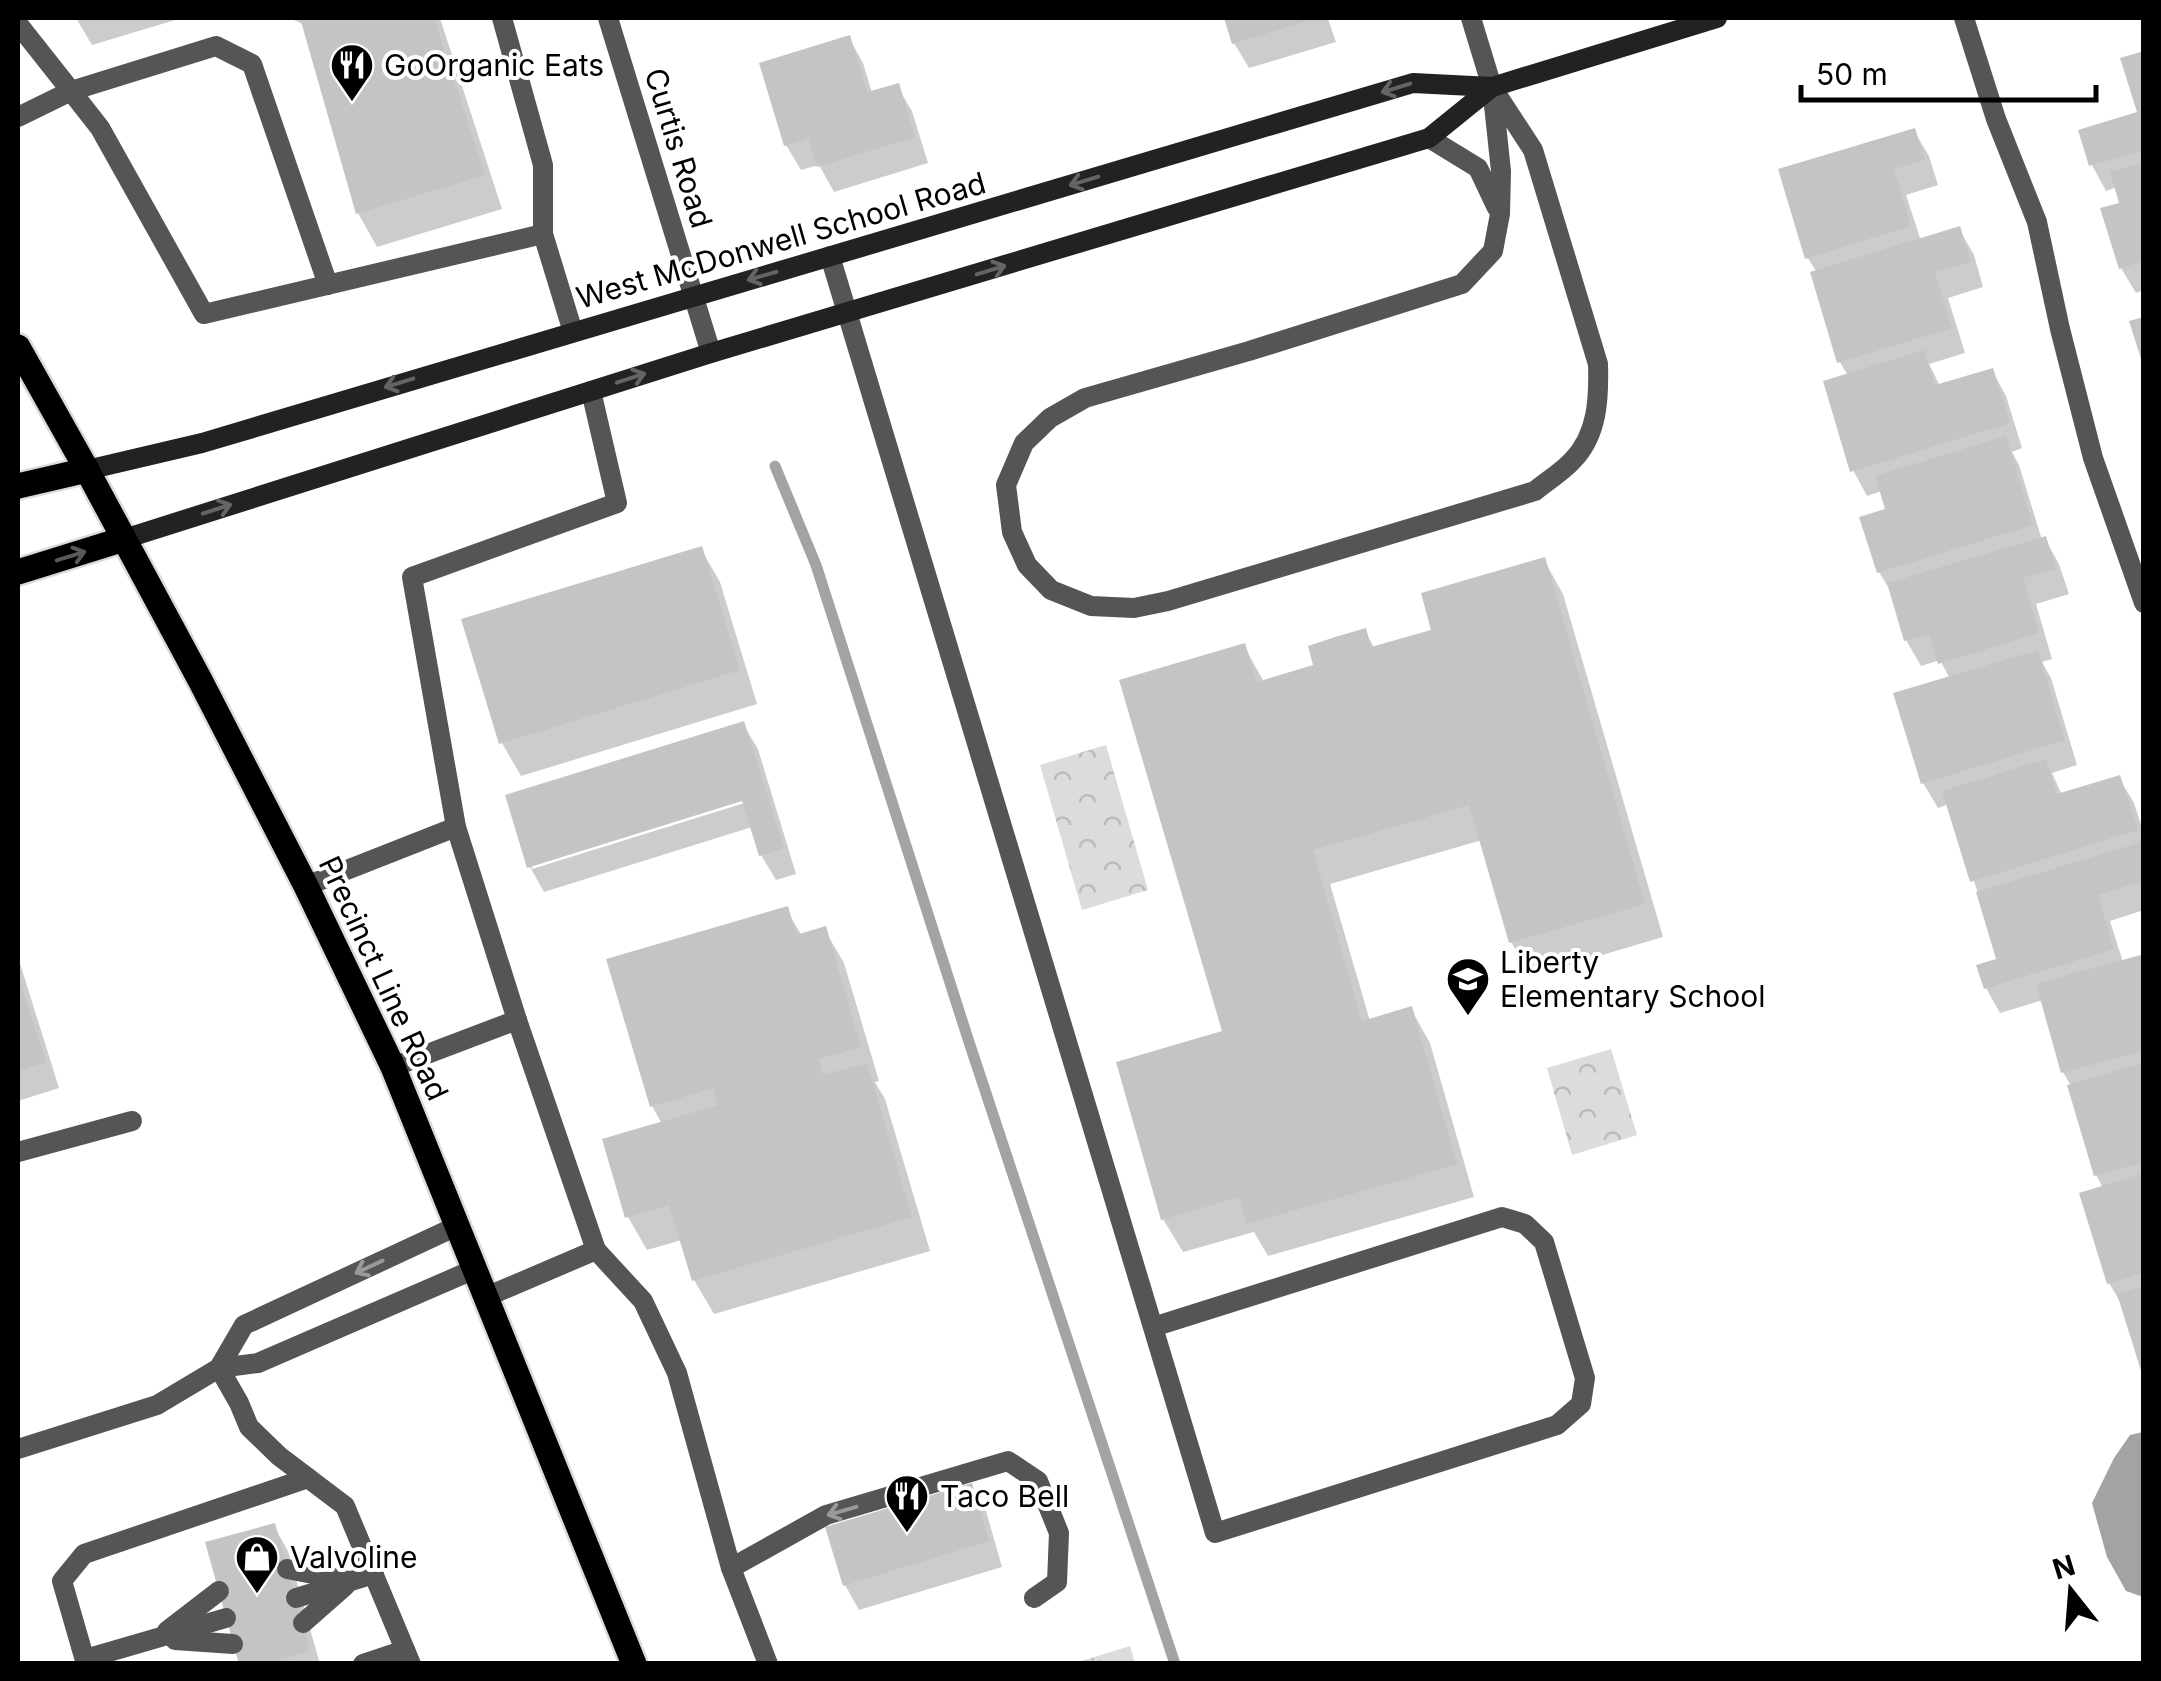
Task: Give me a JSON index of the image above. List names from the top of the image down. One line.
{"streets":{"main road":["West McDonwell School Road","Precinct Line Road"],"street":["Curtis Road"]},"crossings":[["Curtis Road","West McDonwell School Road"],["West McDonwell School Road","Precinct Line Road"]],"places":{"restaurant":["GoOrganic Eats","Taco Bell"],"school or university":["Liberty Elementary School"],"shop":["Valvoline"]},"scale_bar":"50 m","north":"top"}
